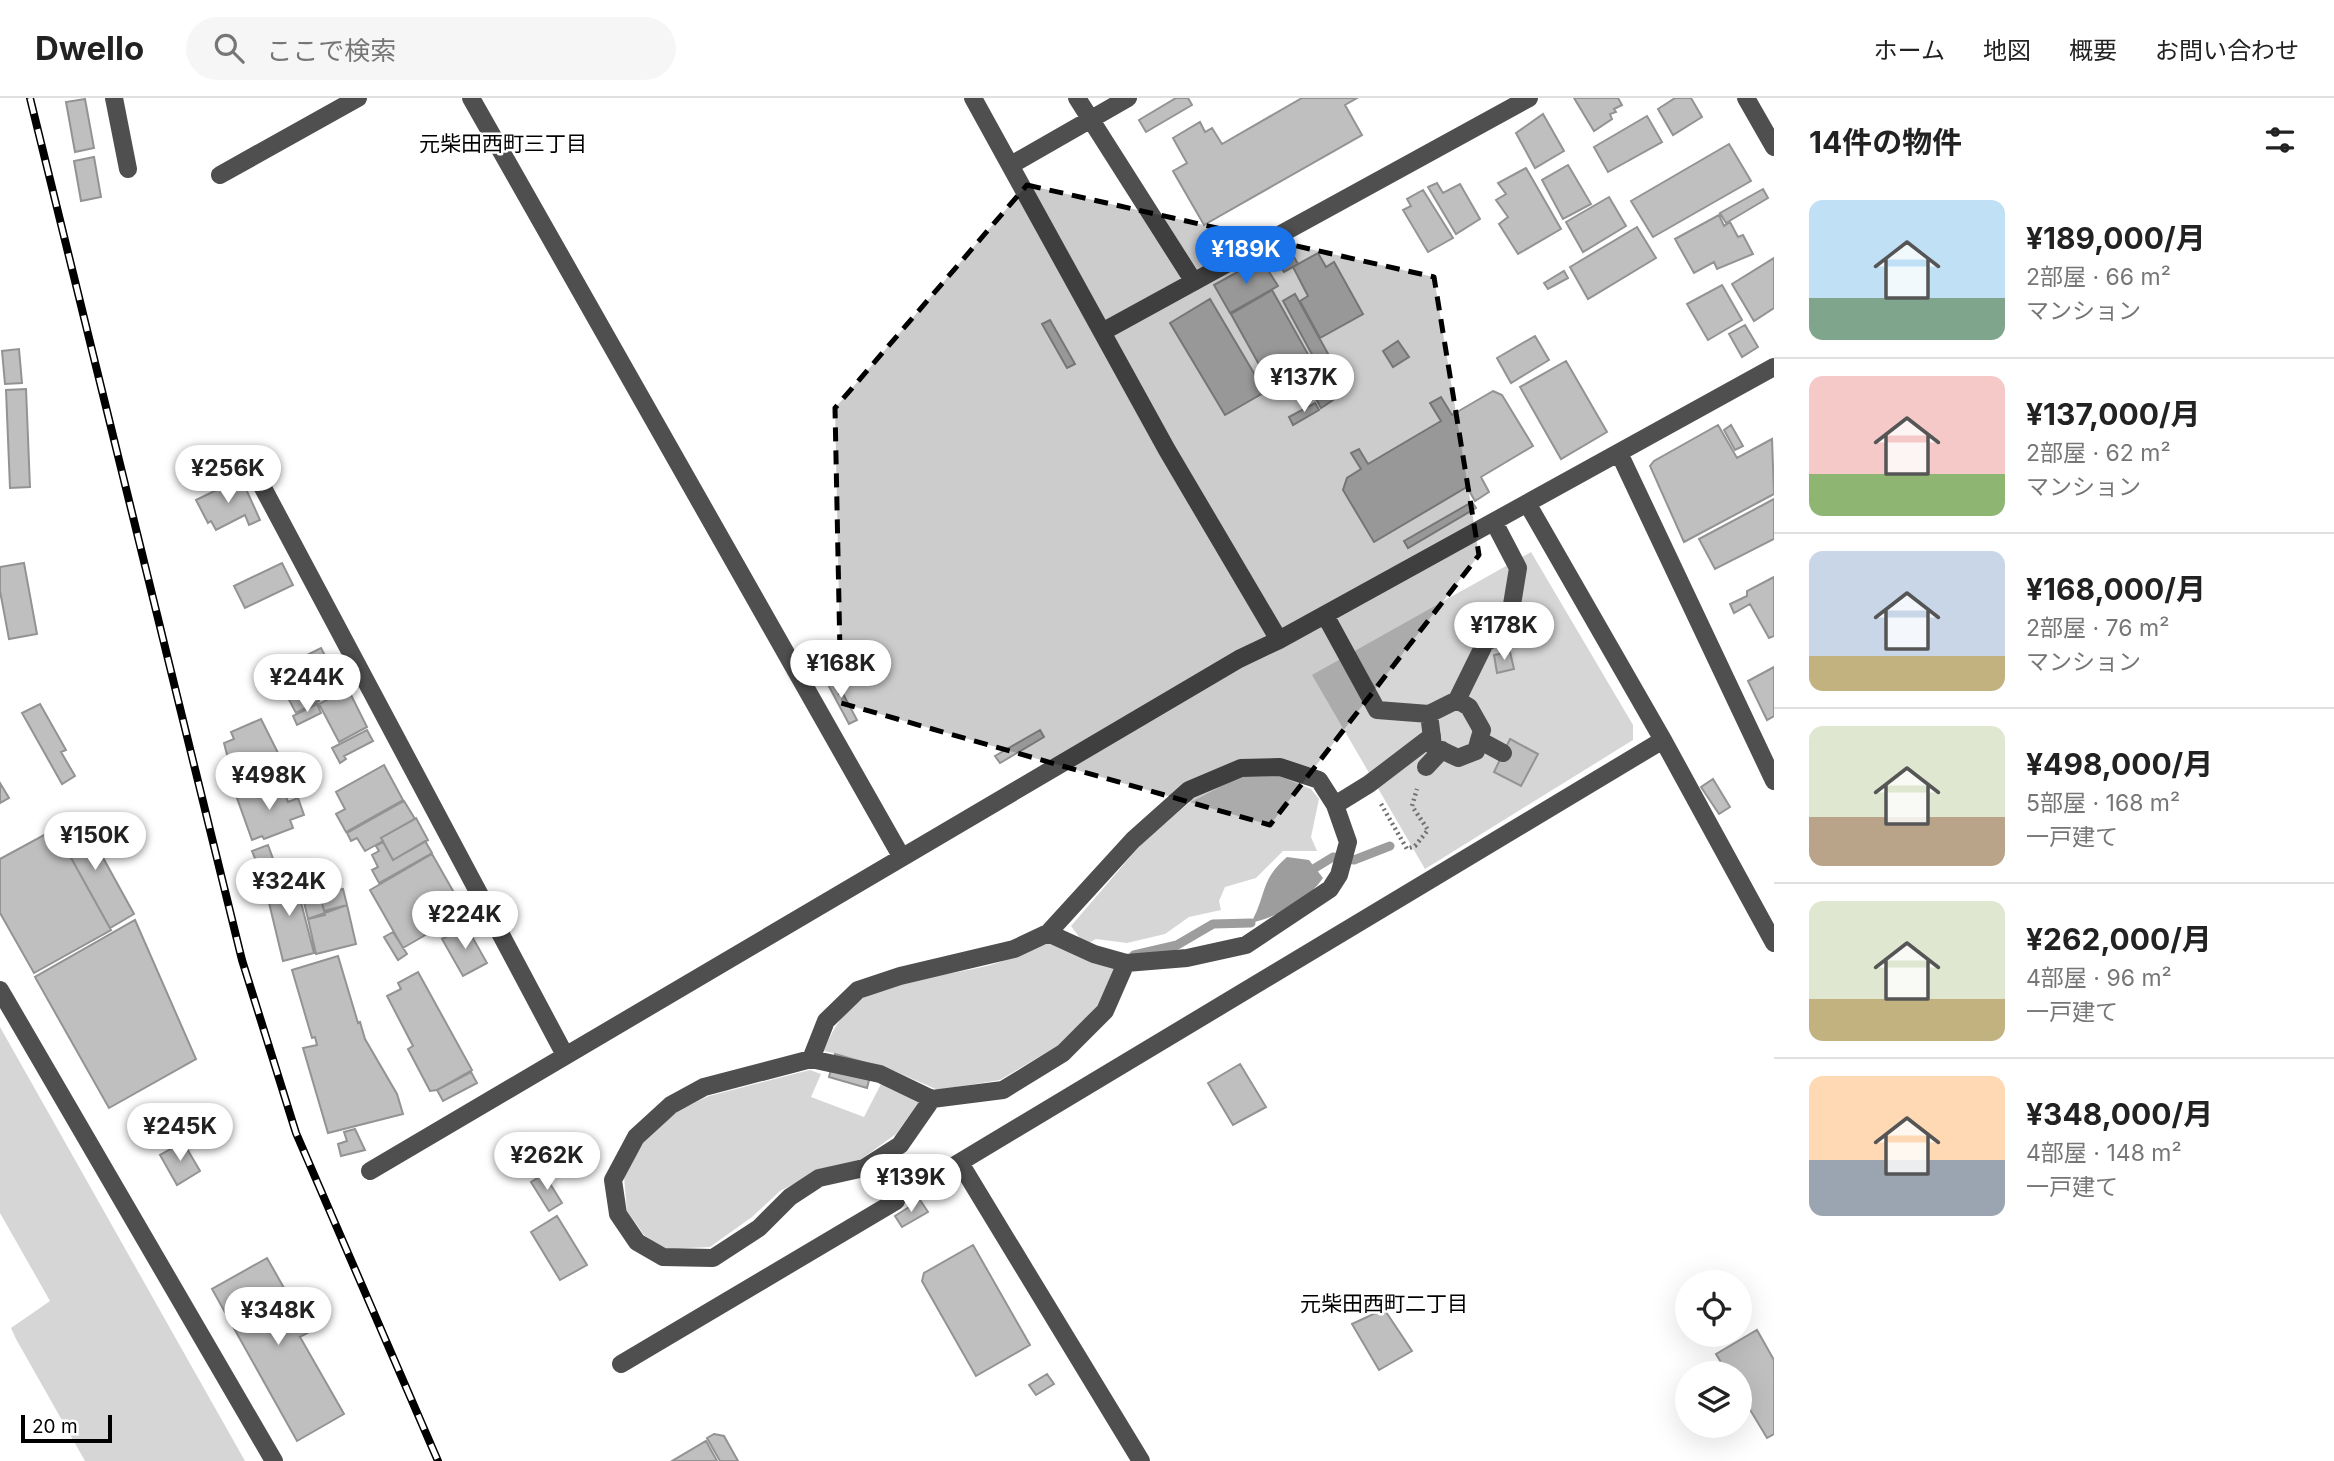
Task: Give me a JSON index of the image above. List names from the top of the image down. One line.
{"districts":["元柴田西町三丁目","元柴田西町二丁目"],"scale_bar":"20 m","page":{"header":"Dwello","search":"ここで検索","nav":["ホーム","地図","概要","お問い合わせ"],"heading":"14件の物件","list":[{"name":"¥189,000/月","note":"2部屋 · 66 m² · マンション"},{"name":"¥137,000/月","note":"2部屋 · 62 m² · マンション"},{"name":"¥168,000/月","note":"2部屋 · 76 m² · マンション"},{"name":"¥498,000/月","note":"5部屋 · 168 m² · 一戸建て"},{"name":"¥262,000/月","note":"4部屋 · 96 m² · 一戸建て"},{"name":"¥348,000/月","note":"4部屋 · 148 m² · 一戸建て"}],"price":["¥189K","¥137K","¥256K","¥178K","¥168K","¥244K","¥498K","¥150K","¥324K","¥224K","¥245K","¥262K","¥139K","¥348K"],"scale":"20 m"}}
